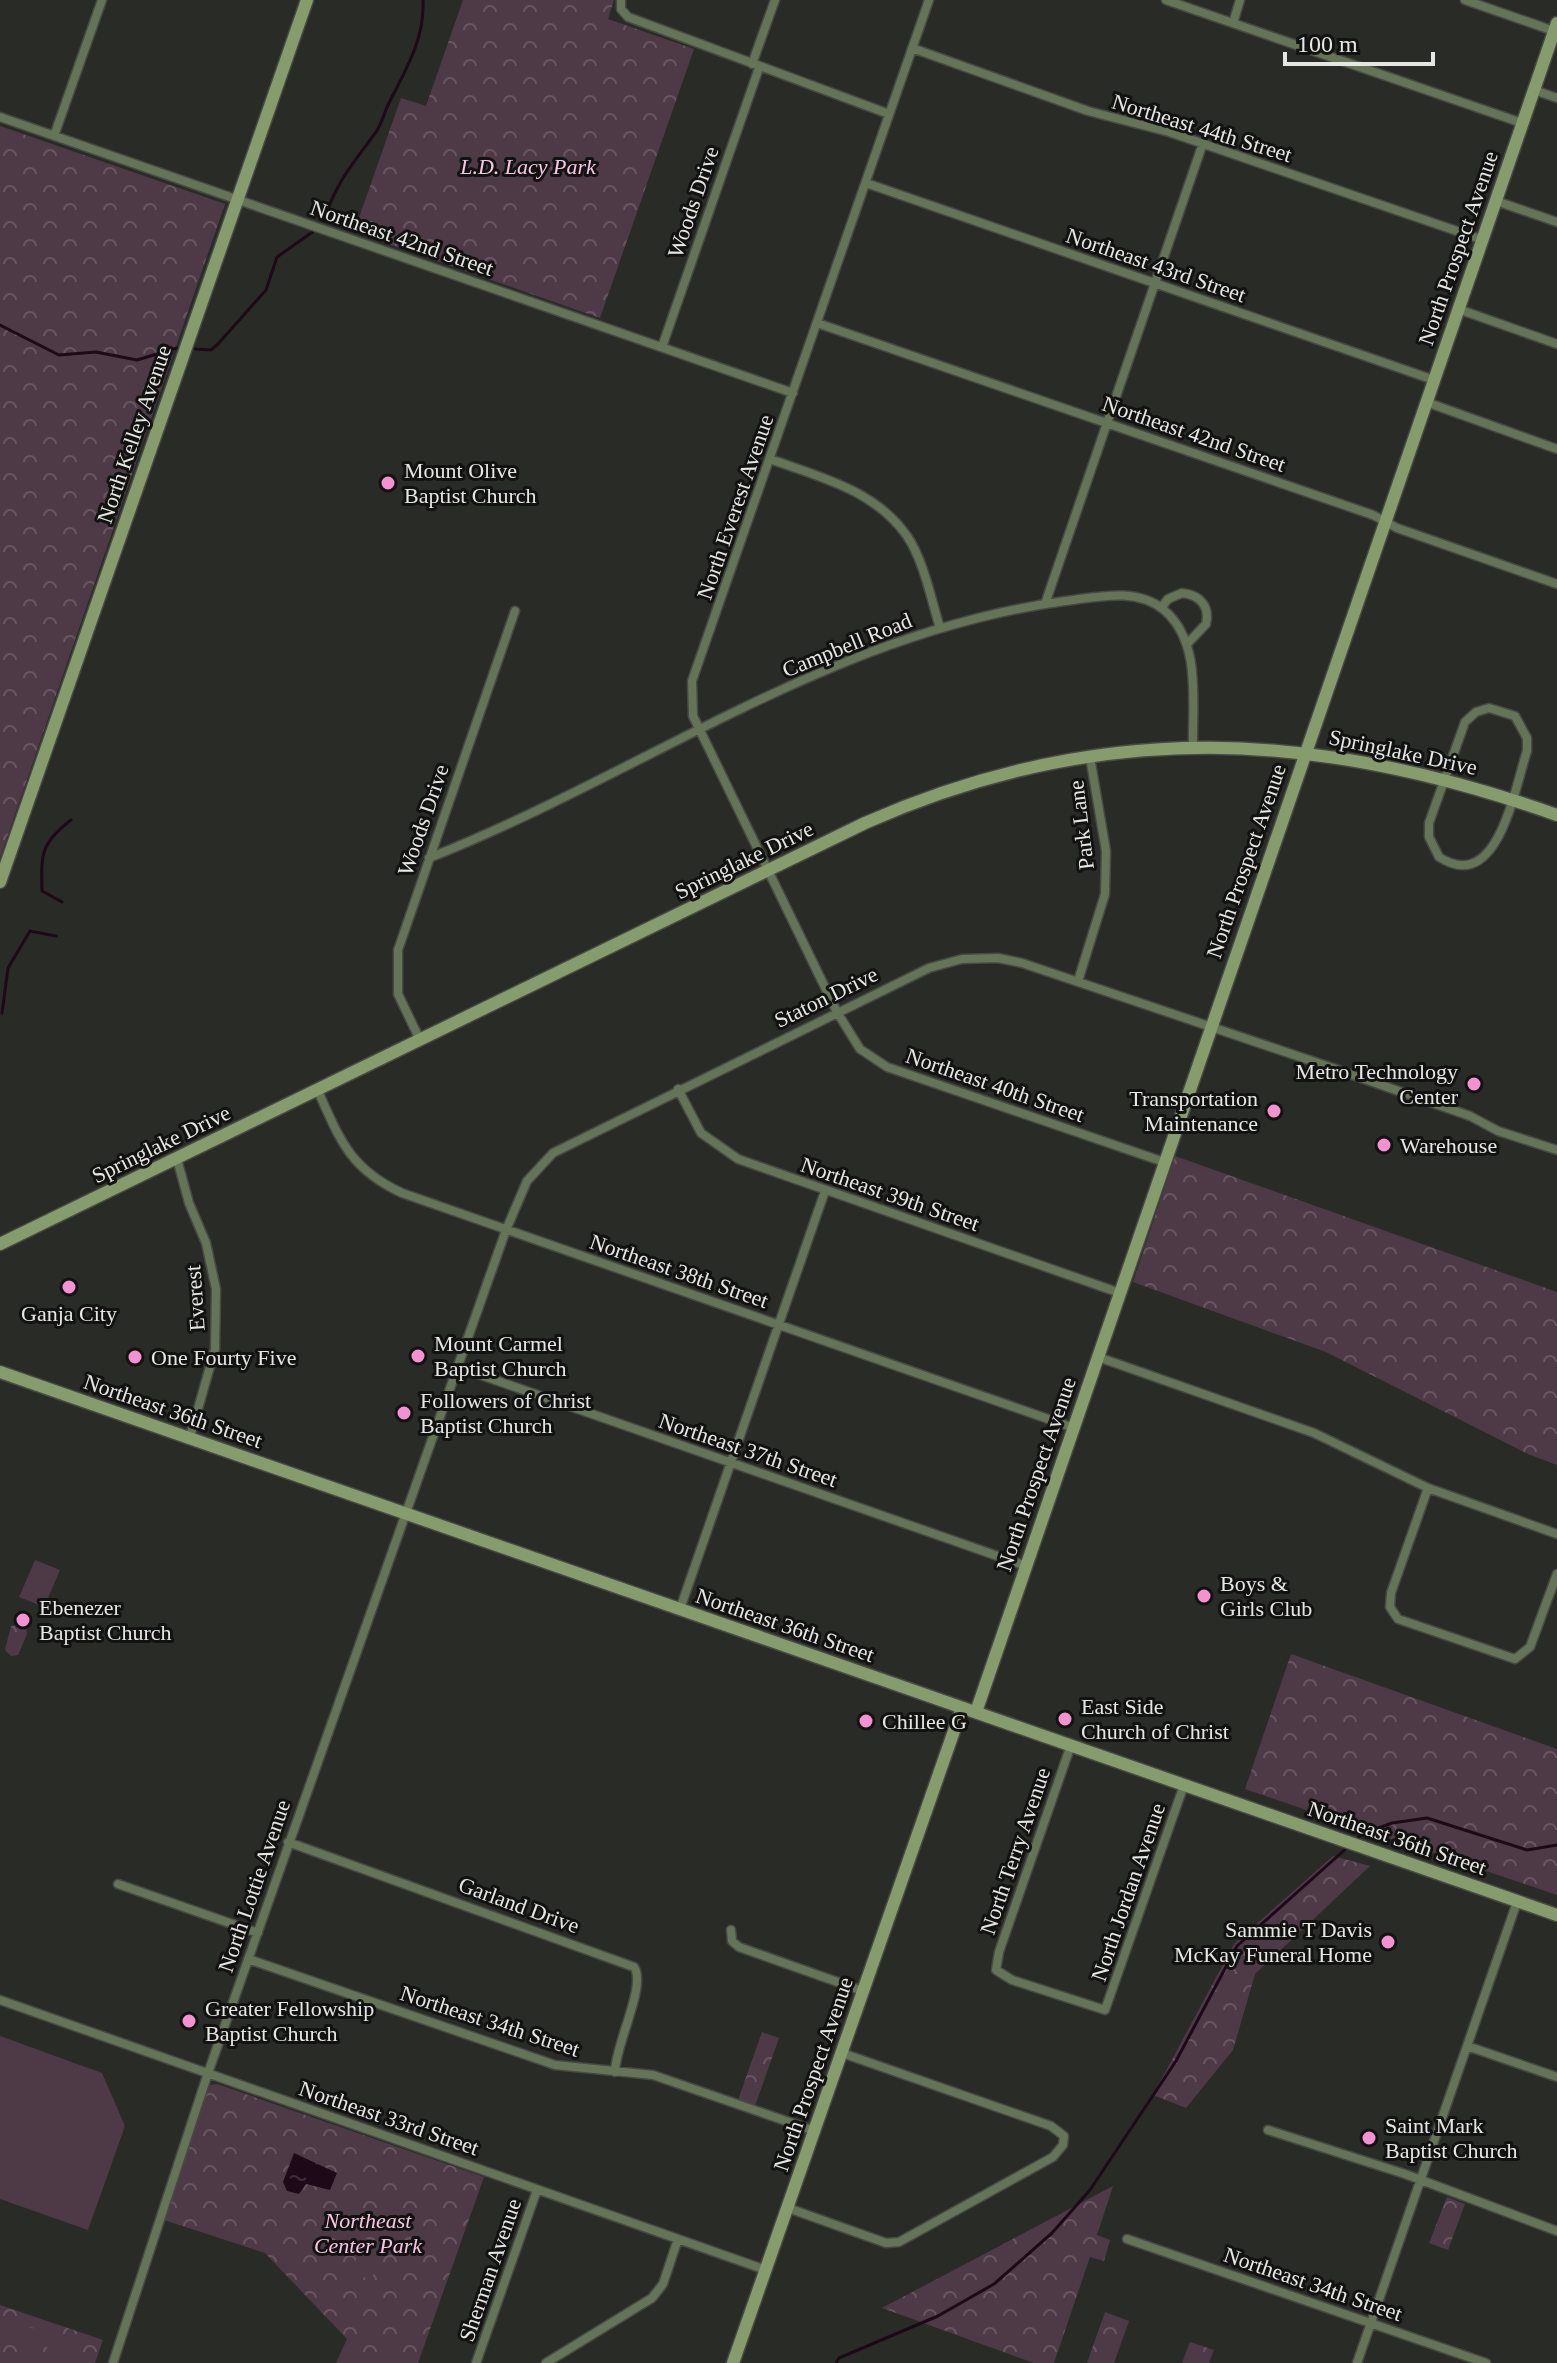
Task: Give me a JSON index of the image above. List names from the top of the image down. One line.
{"streets":{"street":["Northeast 44th Street","Woods Drive","Northeast 42nd Street","North Prospect Avenue","Northeast 43rd Street","North Kelley Avenue","North Everest Avenue","Campbell Road","Springlake Drive","Park Lane","Staton Drive","Northeast 40th Street","Northeast 39th Street","Northeast 38th Street","Everest","Northeast 36th Street","Northeast 37th Street","North Terry Avenue","North Lottie Avenue","North Jordan Avenue","Garland Drive","Northeast 34th Street","Northeast 33rd Street","Sherman Avenue"]},"crossings":[["Northeast 44th Street","North Prospect Avenue"],["Northeast 44th Street","North Everest Avenue"],["Woods Drive","Northeast 42nd Street"],["Woods Drive","Campbell Road"],["Woods Drive","Springlake Drive"],["Northeast 42nd Street","North Prospect Avenue"],["Northeast 42nd Street","North Kelley Avenue"],["Northeast 42nd Street","North Everest Avenue"],["North Prospect Avenue","Northeast 43rd Street"],["North Prospect Avenue","Springlake Drive"],["North Prospect Avenue","Staton Drive"],["North Prospect Avenue","Northeast 40th Street"],["North Prospect Avenue","Northeast 39th Street"],["North Prospect Avenue","Northeast 38th Street"],["North Prospect Avenue","Northeast 36th Street"],["North Prospect Avenue","Northeast 37th Street"],["North Prospect Avenue","Northeast 34th Street"],["North Prospect Avenue","Northeast 33rd Street"],["Northeast 43rd Street","North Everest Avenue"],["North Everest Avenue","Campbell Road"],["North Everest Avenue","Springlake Drive"],["North Everest Avenue","Staton Drive"],["North Everest Avenue","Northeast 40th Street"],["Springlake Drive","Park Lane"],["Springlake Drive","Northeast 38th Street"],["Springlake Drive","Everest"],["Park Lane","Staton Drive"],["Staton Drive","Northeast 40th Street"],["Staton Drive","Northeast 39th Street"],["Staton Drive","Northeast 38th Street"],["Staton Drive","Northeast 36th Street"],["Staton Drive","Northeast 37th Street"],["Staton Drive","North Lottie Avenue"],["Everest","Northeast 36th Street"],["Northeast 36th Street","North Terry Avenue"],["Northeast 36th Street","North Lottie Avenue"],["Northeast 36th Street","North Jordan Avenue"],["North Terry Avenue","North Jordan Avenue"],["North Lottie Avenue","Garland Drive"],["North Lottie Avenue","Northeast 34th Street"],["North Lottie Avenue","Northeast 33rd Street"],["Garland Drive","Northeast 34th Street"],["Northeast 33rd Street","Sherman Avenue"]],"parks":["L.D. Lacy Park","Northeast Center Park"],"places":["Mount Olive Baptist Church","Metro Technology Center","Transportation Maintenance","Warehouse","Ganja City","Mount Carmel Baptist Church","One Fourty Five","Followers of Christ Baptist Church","Boys & Girls Club","Ebenezer Baptist Church","East Side Church of Christ","Chillee G","Sammie T Davis McKay Funeral Home","Greater Fellowship Baptist Church","Saint Mark Baptist Church"],"scale_bar":"100 m"}
